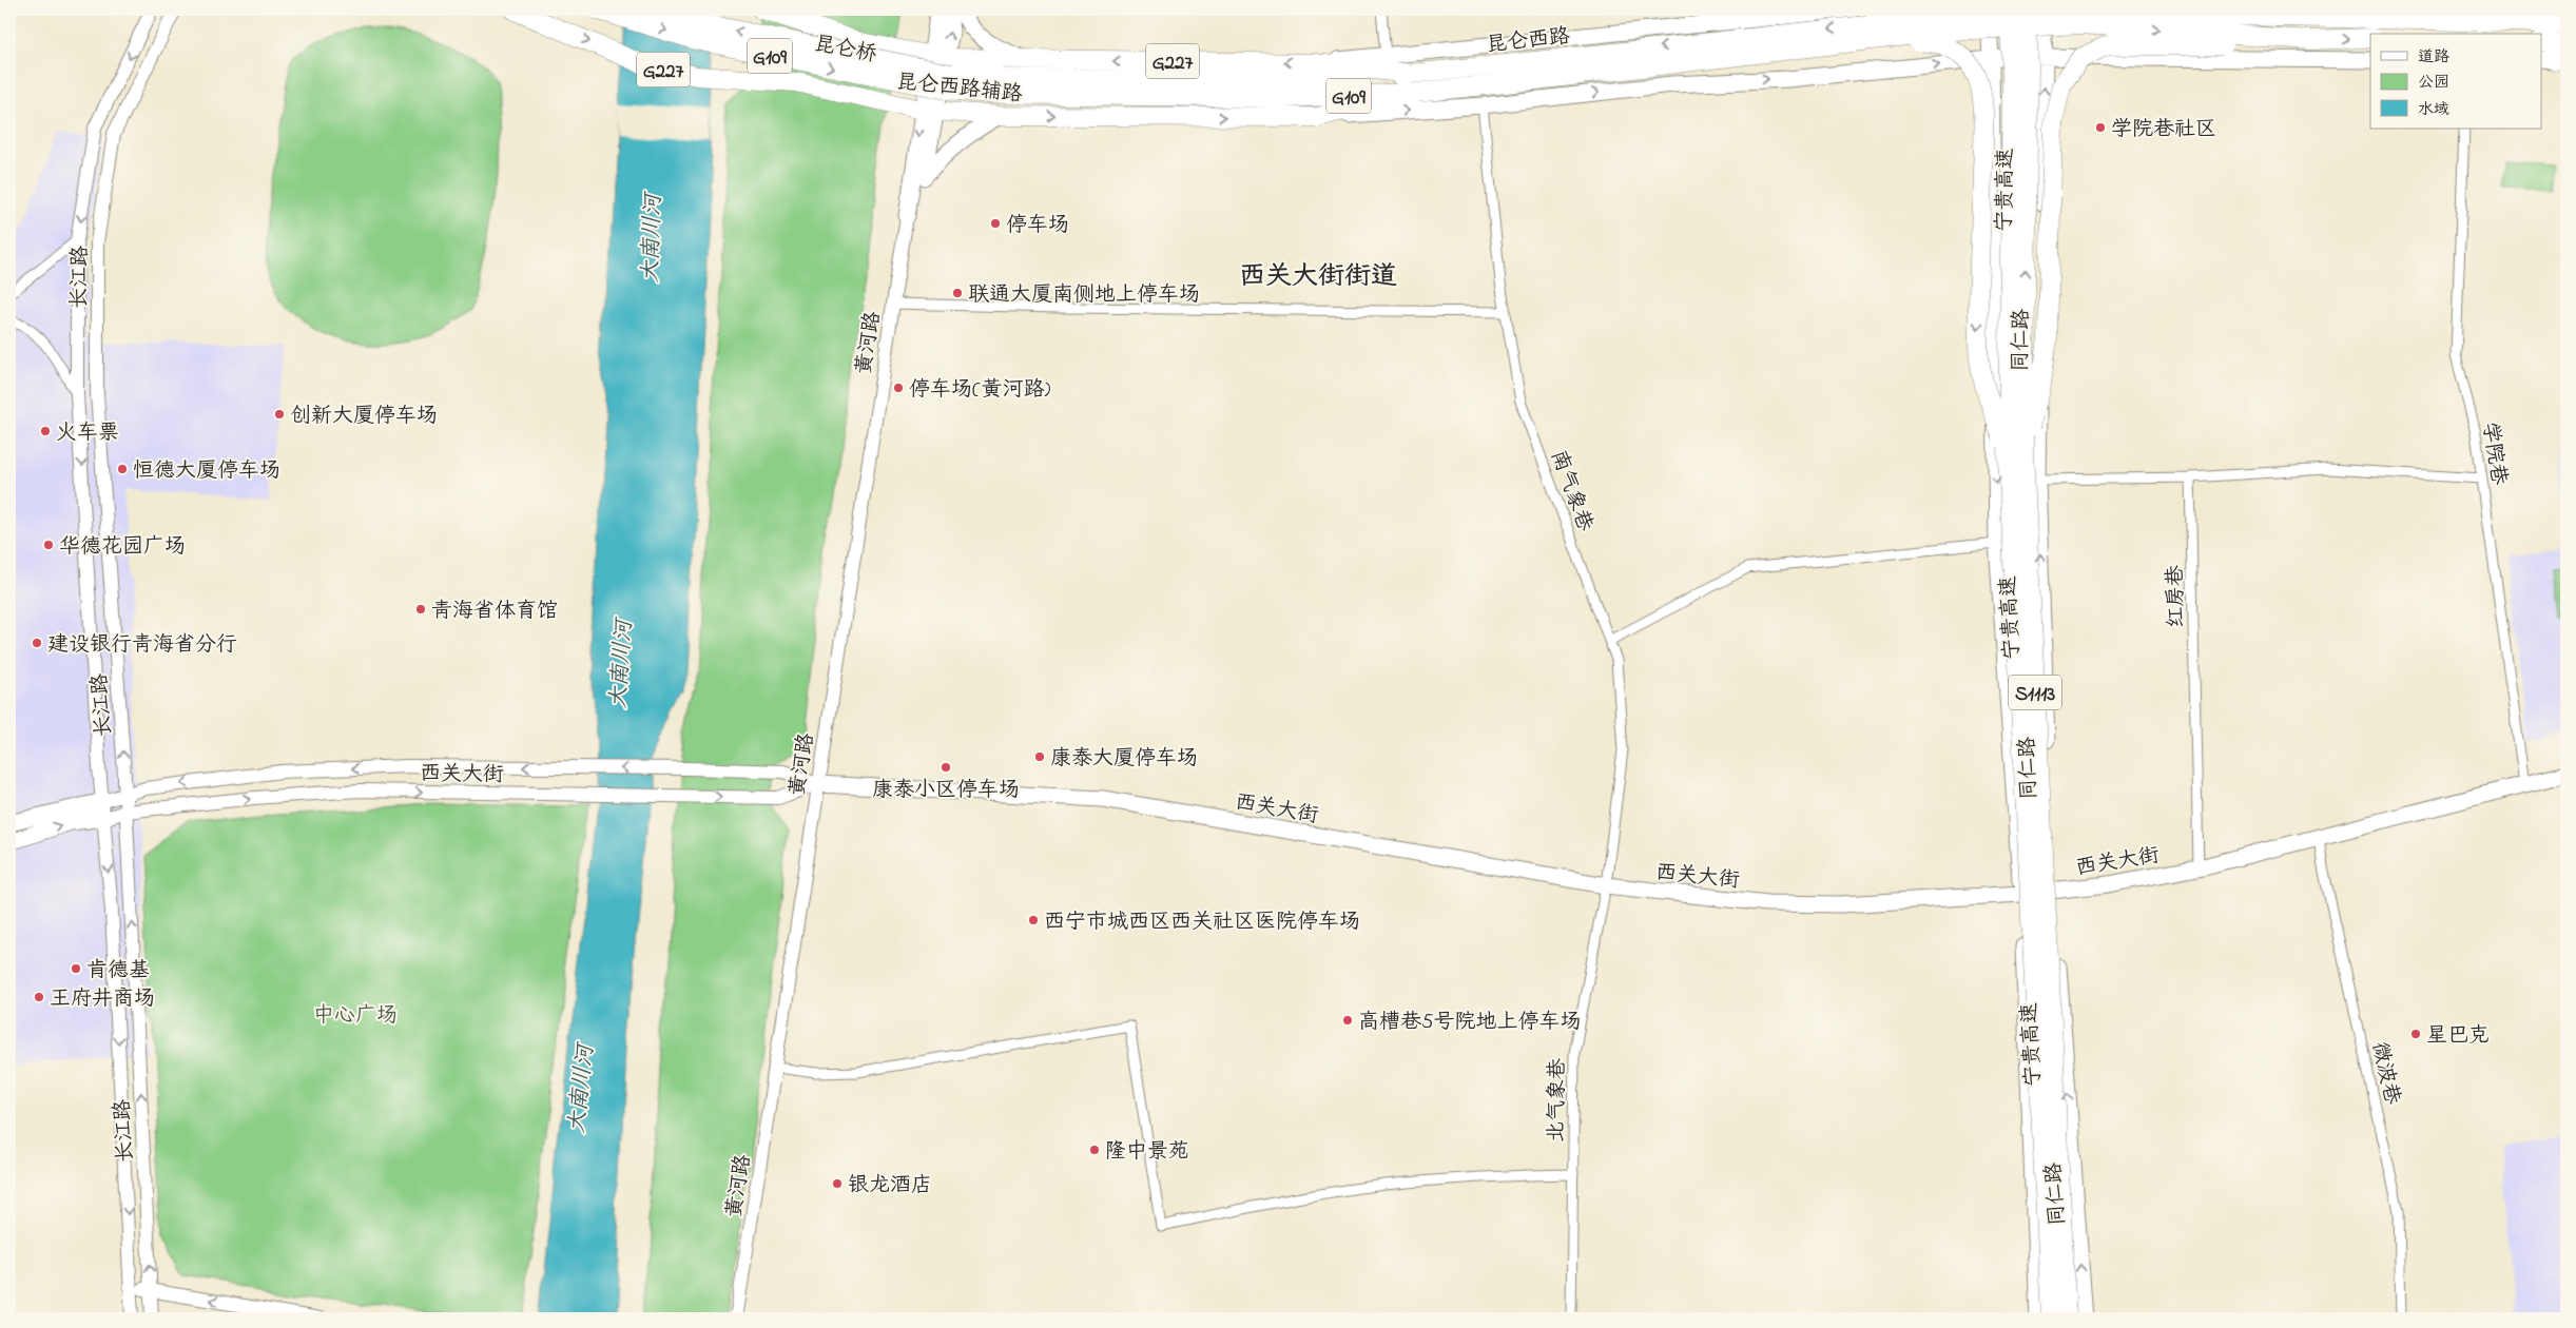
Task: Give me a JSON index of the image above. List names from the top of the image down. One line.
{"streets":{"highway":["昆仑西路","昆仑桥","G109","G227","昆仑西路辅路","宁贵高速","S1113"],"main road":["长江路","同仁路","黄河路","西关大街"],"street":["学院巷","南气象巷","红房巷","微波巷","北气象巷"]},"crossings":[["昆仑西路","昆仑桥"],["昆仑西路","昆仑西路辅路"],["昆仑西路","同仁路"],["长江路","西关大街"],["同仁路","西关大街"],["黄河路","西关大街"],["学院巷","西关大街"],["南气象巷","西关大街"],["南气象巷","北气象巷"],["红房巷","西关大街"],["西关大街","微波巷"],["西关大街","北气象巷"]],"districts":["西关大街街道"],"water":["大南川河"],"parks":["中心广场"],"places":["学院巷社区","停车场","联通大厦南侧地上停车场","停车场(黄河路)","创新大厦停车场","火车票","恒德大厦停车场","华德花园广场","青海省体育馆","建设银行青海省分行","康泰大厦停车场","康泰小区停车场","西宁市城西区西关社区医院停车场","肯德基","王府井商场","高槽巷5号院地上停车场","星巴克","隆中景苑","银龙酒店"],"legend":["道路","公园","水域"]}
